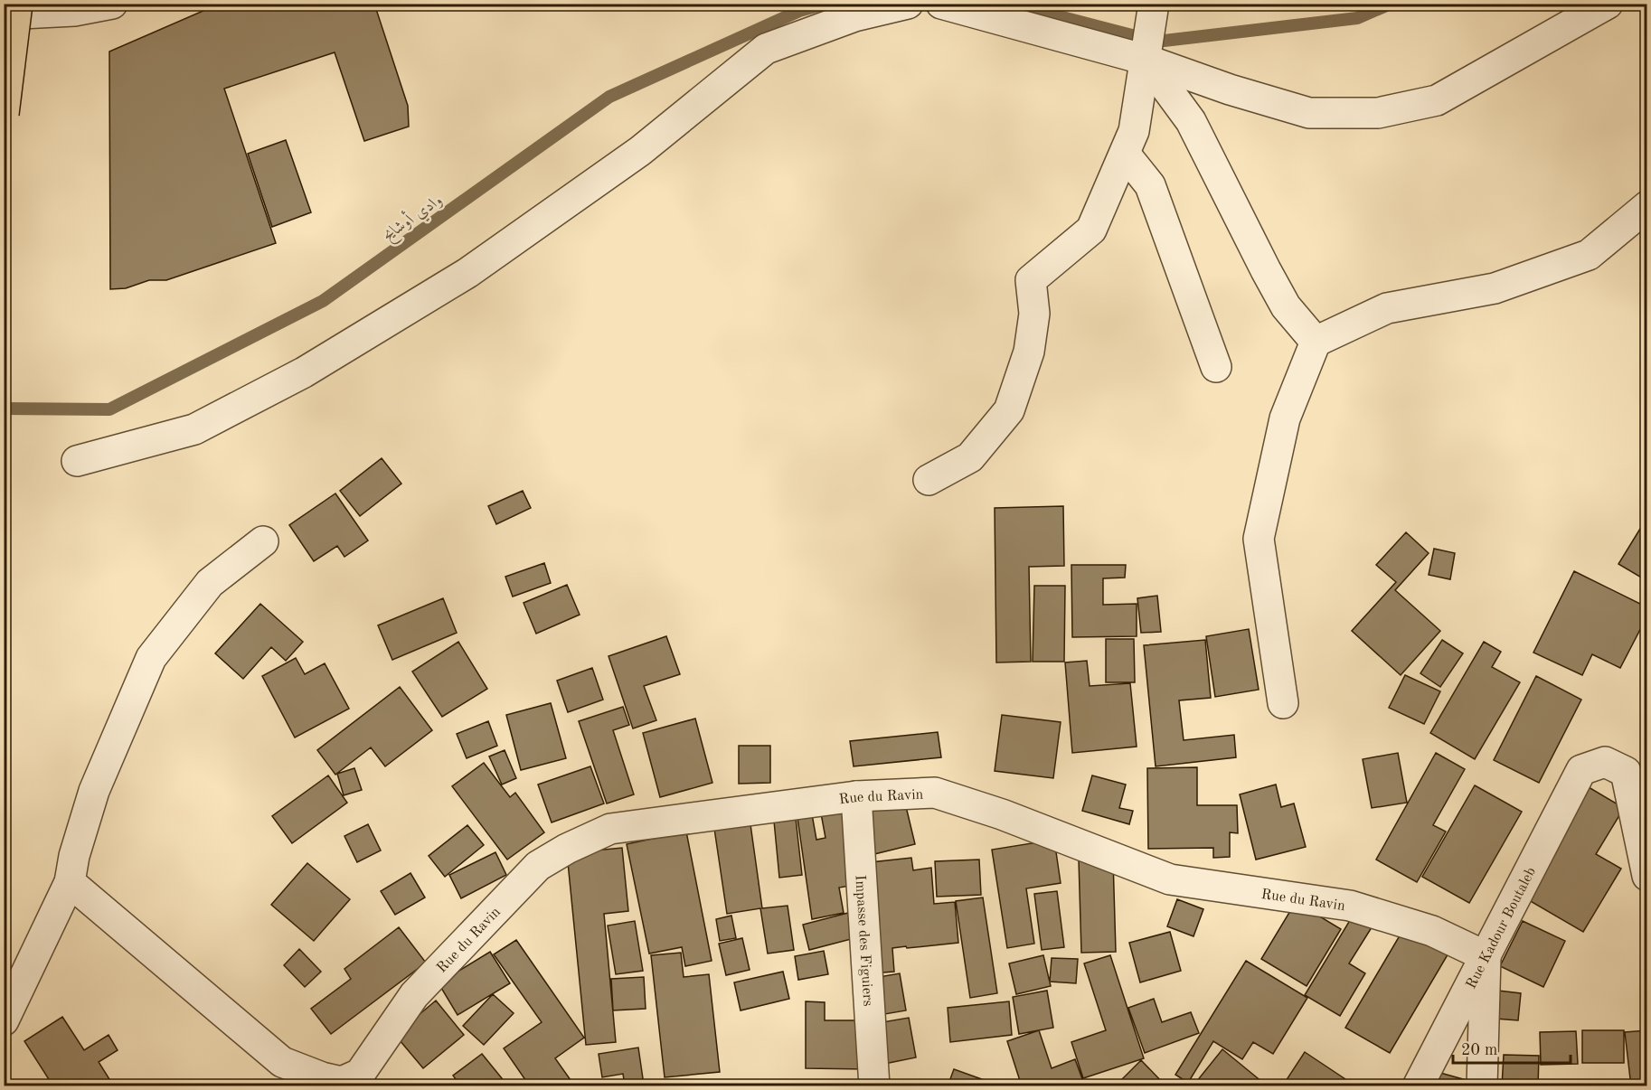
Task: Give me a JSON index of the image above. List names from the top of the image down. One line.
{"streets":{"street":["Rue du Ravin","Rue Kadour Boutaleb","Impasse des Figuiers"]},"crossings":[["Rue du Ravin","Rue Kadour Boutaleb"],["Rue du Ravin","Impasse des Figuiers"]],"water":["وادي أوشايح"],"scale_bar":"20 m"}
